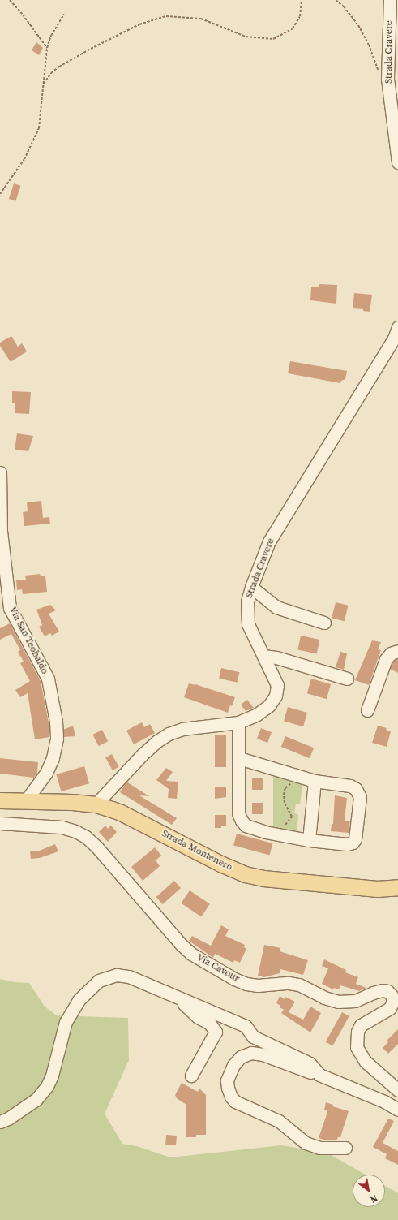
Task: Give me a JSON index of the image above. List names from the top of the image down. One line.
{"streets":{"main road":["Strada Montenero"],"street":["Strada Cravere","Via San Teobaldo","Via Cavour"]},"crossings":[["Strada Cravere","Strada Montenero"],["Via San Teobaldo","Strada Montenero"]],"north":"bottom right"}
